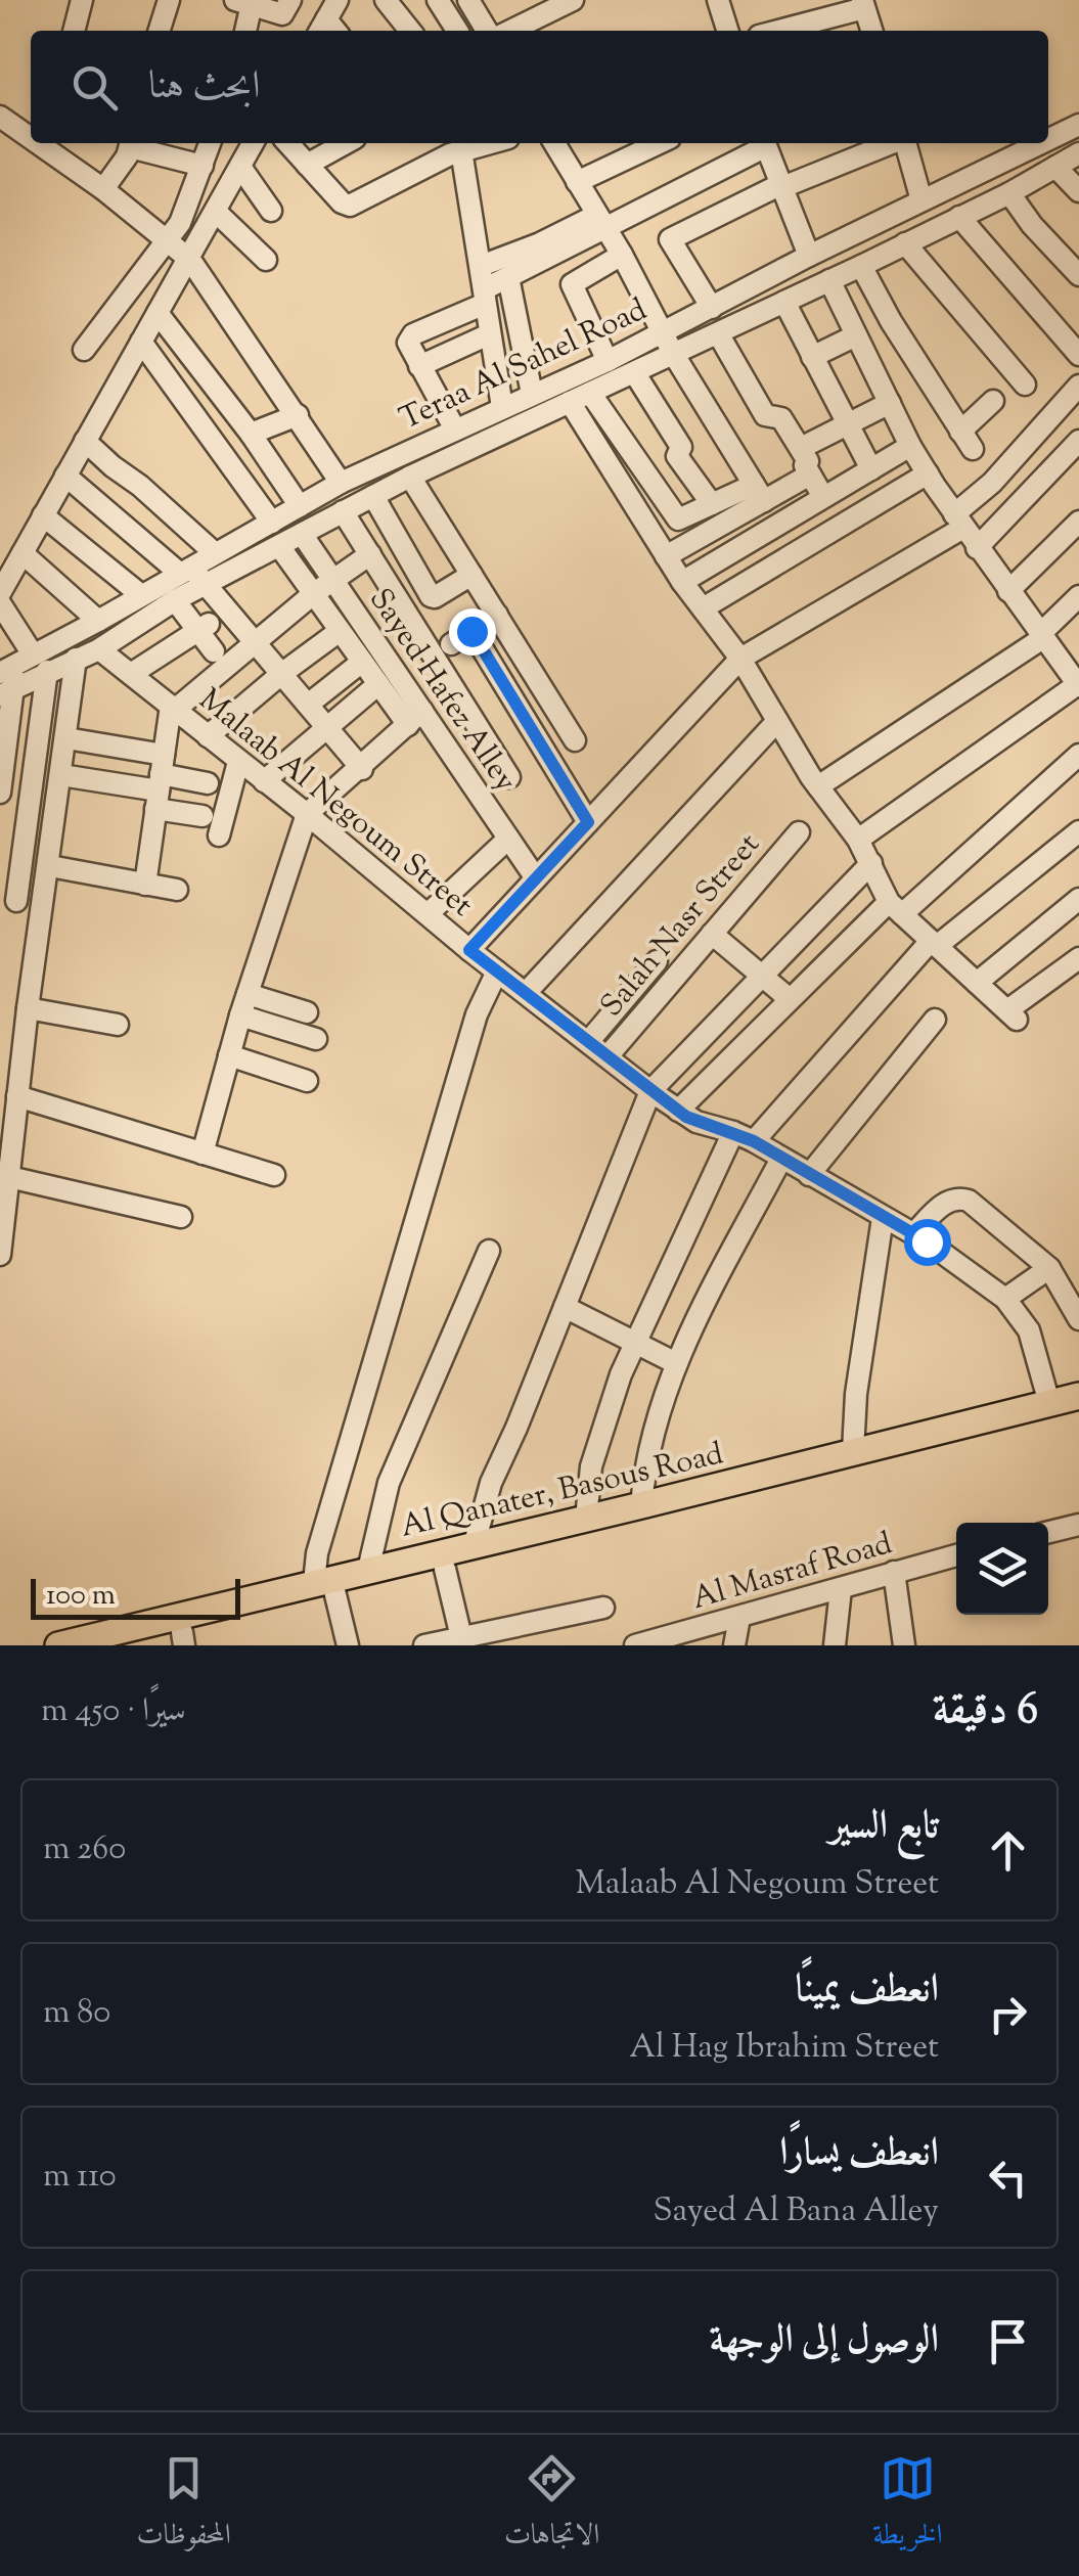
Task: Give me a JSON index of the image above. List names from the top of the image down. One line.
{"streets":{"main road":["Al Qanater, Basous Road"],"street":["Teraa Al Sahel Road","Sayed Hafez Alley","Malaab Al Negoum Street","Salah Nasr Street","Al Masraf Road"]},"crossings":[["Teraa Al Sahel Road","Sayed Hafez Alley"],["Teraa Al Sahel Road","Malaab Al Negoum Street"],["Malaab Al Negoum Street","Salah Nasr Street"],["Malaab Al Negoum Street","Al Qanater, Basous Road"]],"scale_bar":"100 m","page":{"search":"ابحث هنا","scale":"100 m","heading":["6 دقيقة","سيرًا · 450 m"],"list":[["تابع السير","Malaab Al Negoum Street","260 m"],["انعطف يمينًا","Al Hag Ibrahim Street","80 m"],["انعطف يسارًا","Sayed Al Bana Alley","110 m"],"الوصول إلى الوجهة"],"nav":["الخريطة","الاتجاهات","المحفوظات"]}}
